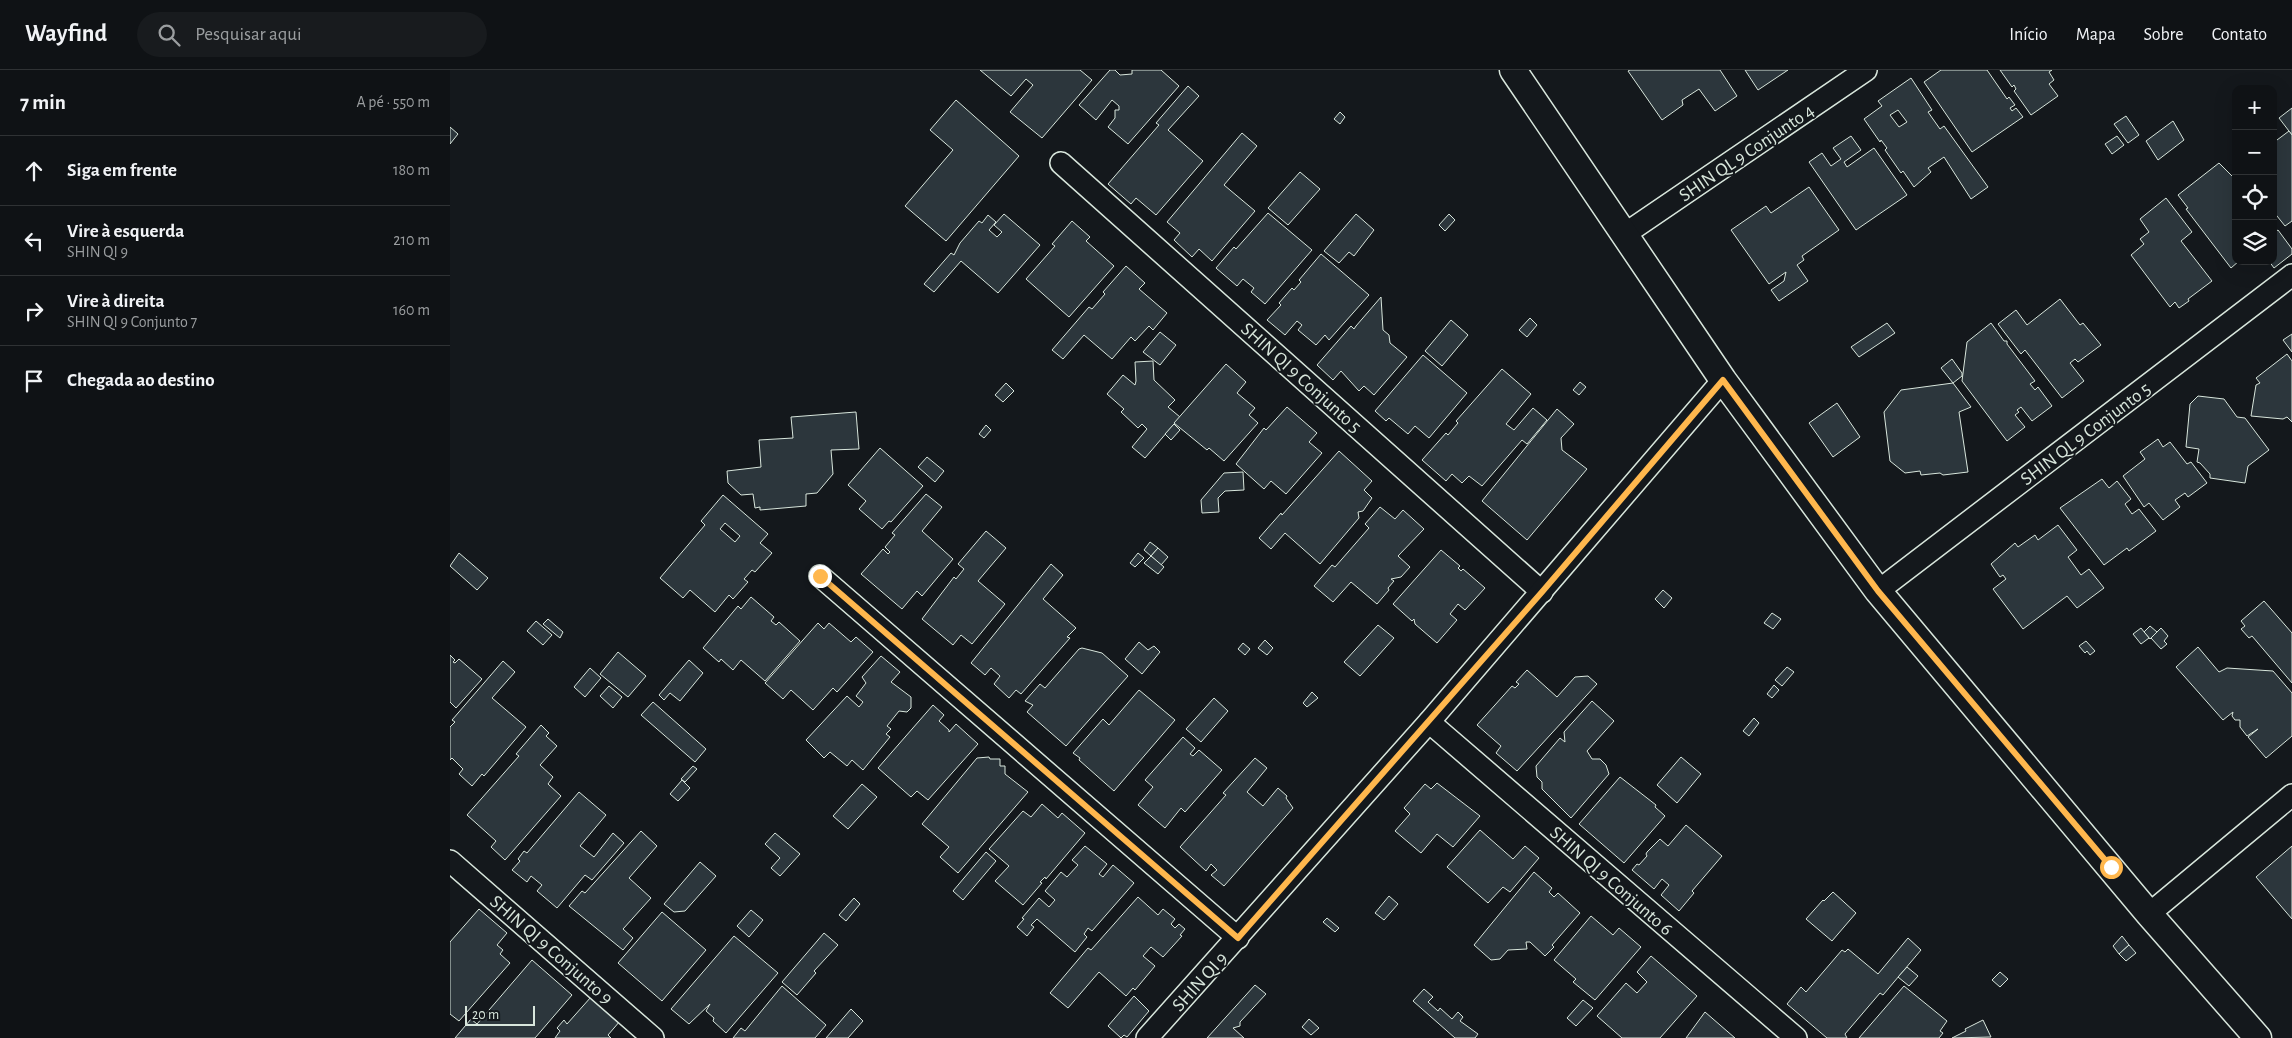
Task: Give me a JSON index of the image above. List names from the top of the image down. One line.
{"streets":{"street":["SHIN QL 9 Conjunto 4","SHIN QI 9 Conjunto 5","SHIN QL 9 Conjunto 5","SHIN QI 9 Conjunto 6","SHIN QI 9 Conjunto 9","SHIN QI 9"]},"crossings":[["SHIN QI 9 Conjunto 5","SHIN QI 9"],["SHIN QI 9 Conjunto 6","SHIN QI 9"]],"scale_bar":"20 m","page":{"header":"Wayfind","search":"Pesquisar aqui","nav":["Início","Mapa","Sobre","Contato"],"heading":["7 min","A pé · 550 m"],"map_buttons":["+","−"],"list":[["Siga em frente","180 m"],["Vire à esquerda","SHIN QI 9","210 m"],["Vire à direita","SHIN QI 9 Conjunto 7","160 m"],"Chegada ao destino"],"scale":"20 m"}}
